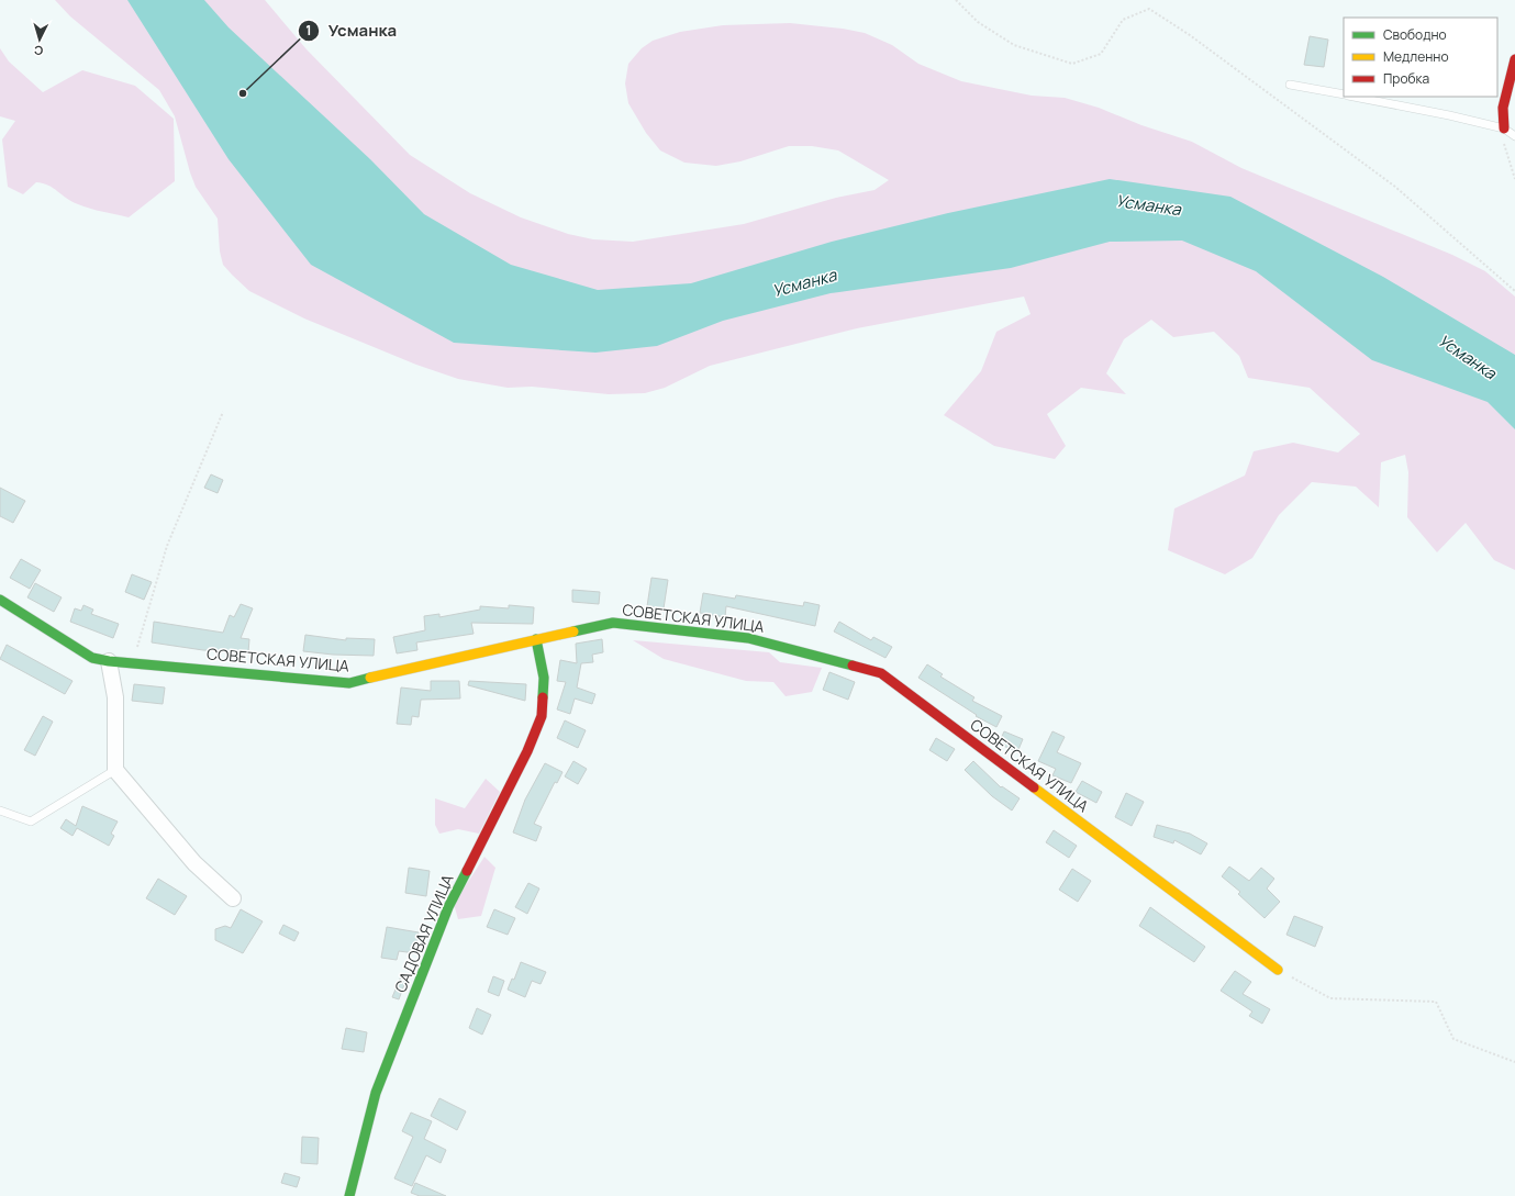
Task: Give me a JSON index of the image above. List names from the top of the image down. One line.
{"streets":{"street":["СОВЕТСКАЯ УЛИЦА","САДОВАЯ УЛИЦА"]},"crossings":[["СОВЕТСКАЯ УЛИЦА","САДОВАЯ УЛИЦА"]],"water":["Усманка"],"places":["Усманка"],"legend":["Свободно","Медленно","Пробка"],"north":"bottom"}
